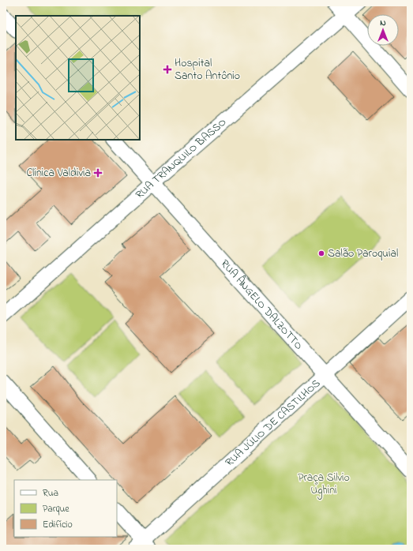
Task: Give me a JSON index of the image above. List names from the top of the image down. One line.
{"streets":{"street":["RUA TRANQUILO BASSO","RUA ÂNGELO DALZOTTO","RUA JÚLIO DE CASTILHOS"]},"crossings":[["RUA TRANQUILO BASSO","RUA ÂNGELO DALZOTTO"],["RUA ÂNGELO DALZOTTO","RUA JÚLIO DE CASTILHOS"]],"parks":["Praça Silvio Ughini"],"places":{"health":["Hospital Santo Antônio","Clínica Valdivia"],"other":["Salão Paroquial"]},"legend":["Rua","Parque","Edifício"],"north":"top"}
